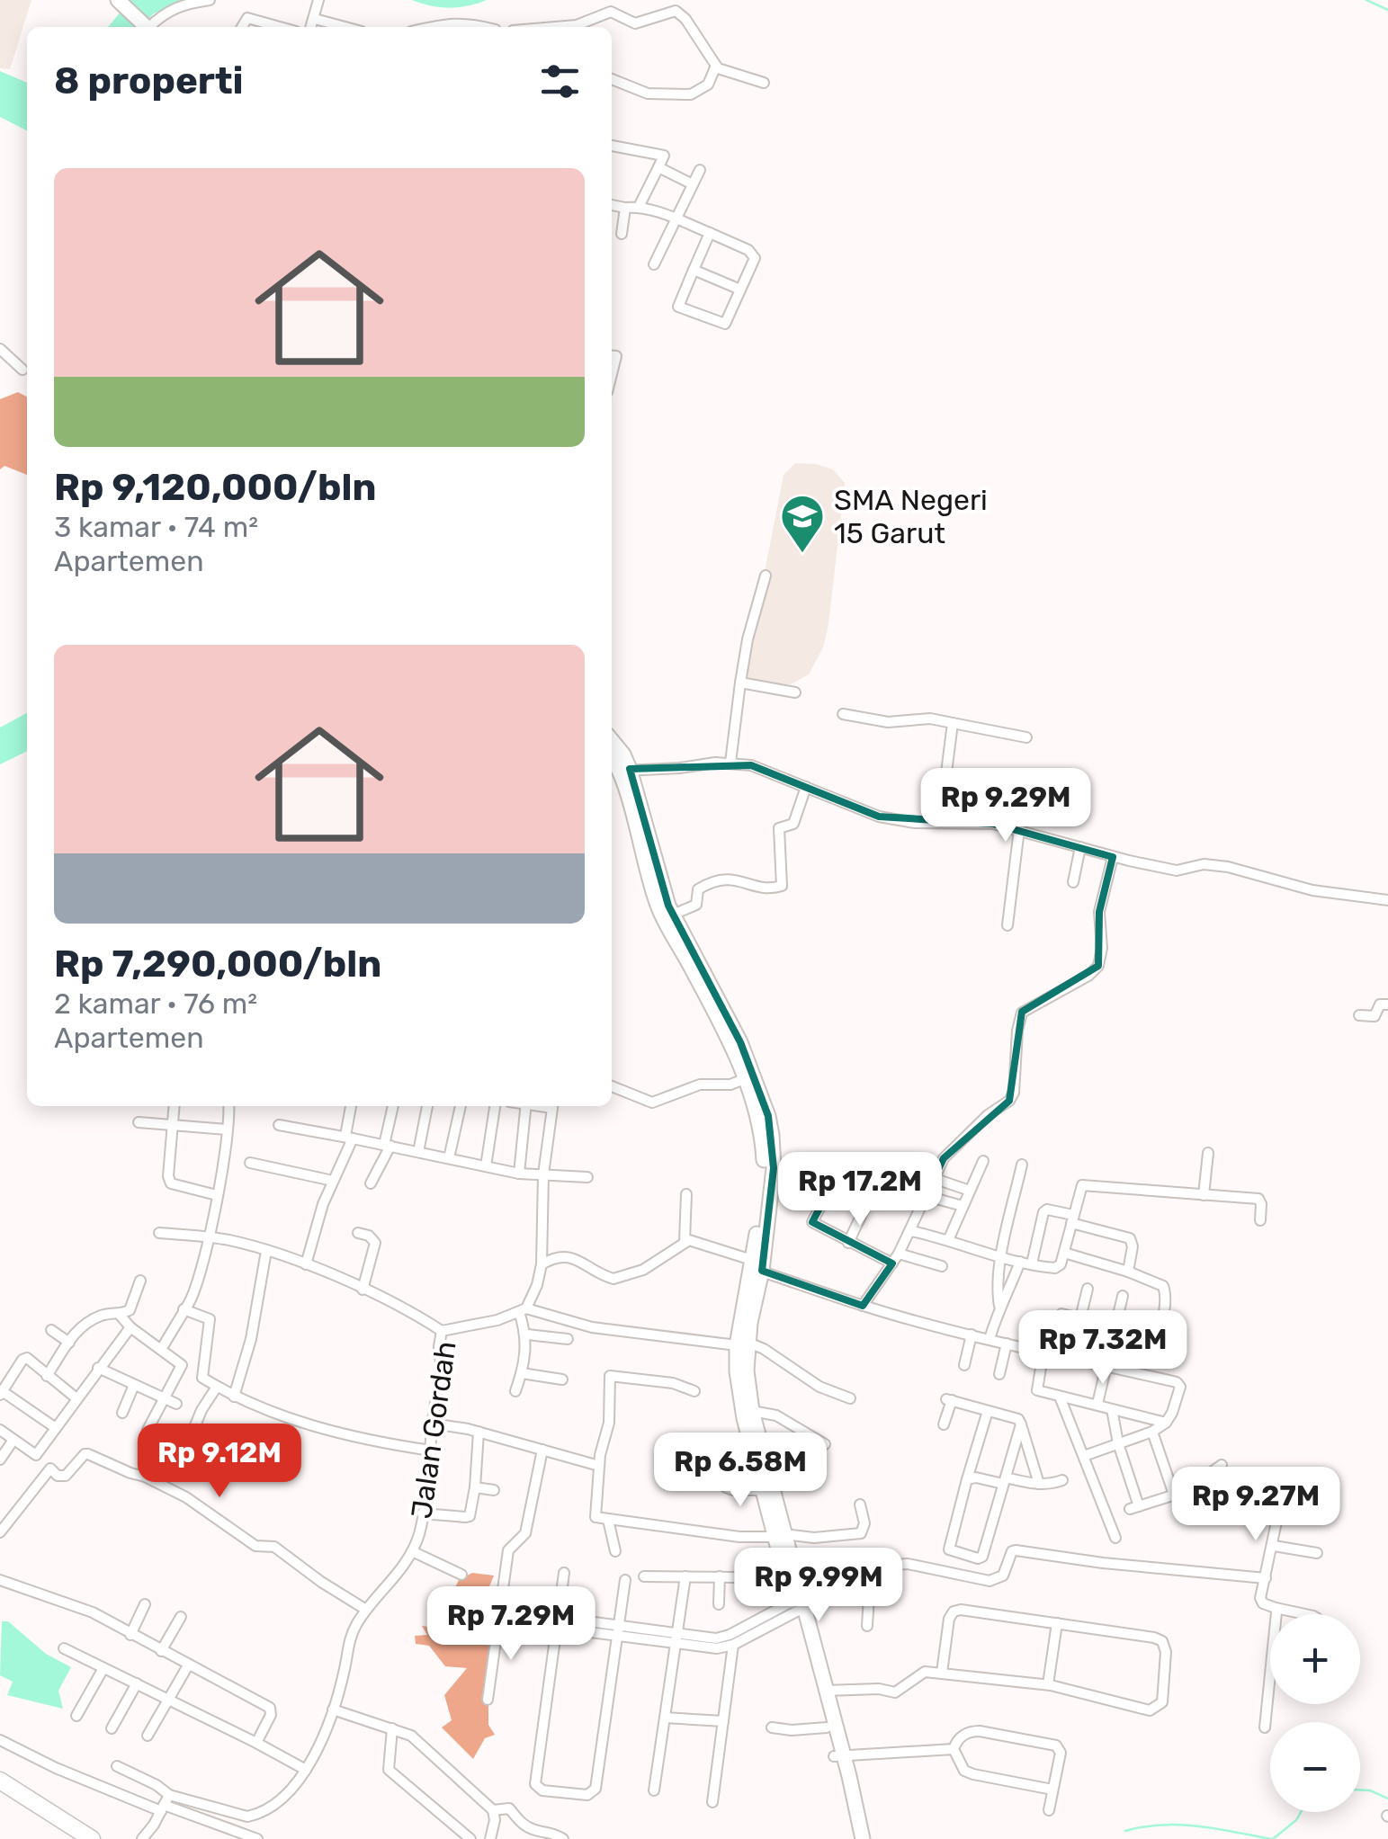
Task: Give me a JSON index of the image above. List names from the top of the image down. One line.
{"streets":{"street":["Jalan Gordah"]},"places":{"school or university":["SMA Negeri 15 Garut"]},"page":{"heading":"8 properti","list":[{"name":"Rp 9,120,000/bln","note":"3 kamar · 74 m² · Apartemen"},{"name":"Rp 7,290,000/bln","note":"2 kamar · 76 m² · Apartemen"}],"price":["Rp 9.29M","Rp 17.2M","Rp 7.32M","Rp 9.12M","Rp 6.58M","Rp 9.27M","Rp 9.99M","Rp 7.29M"],"map_buttons":["+","−"]}}
